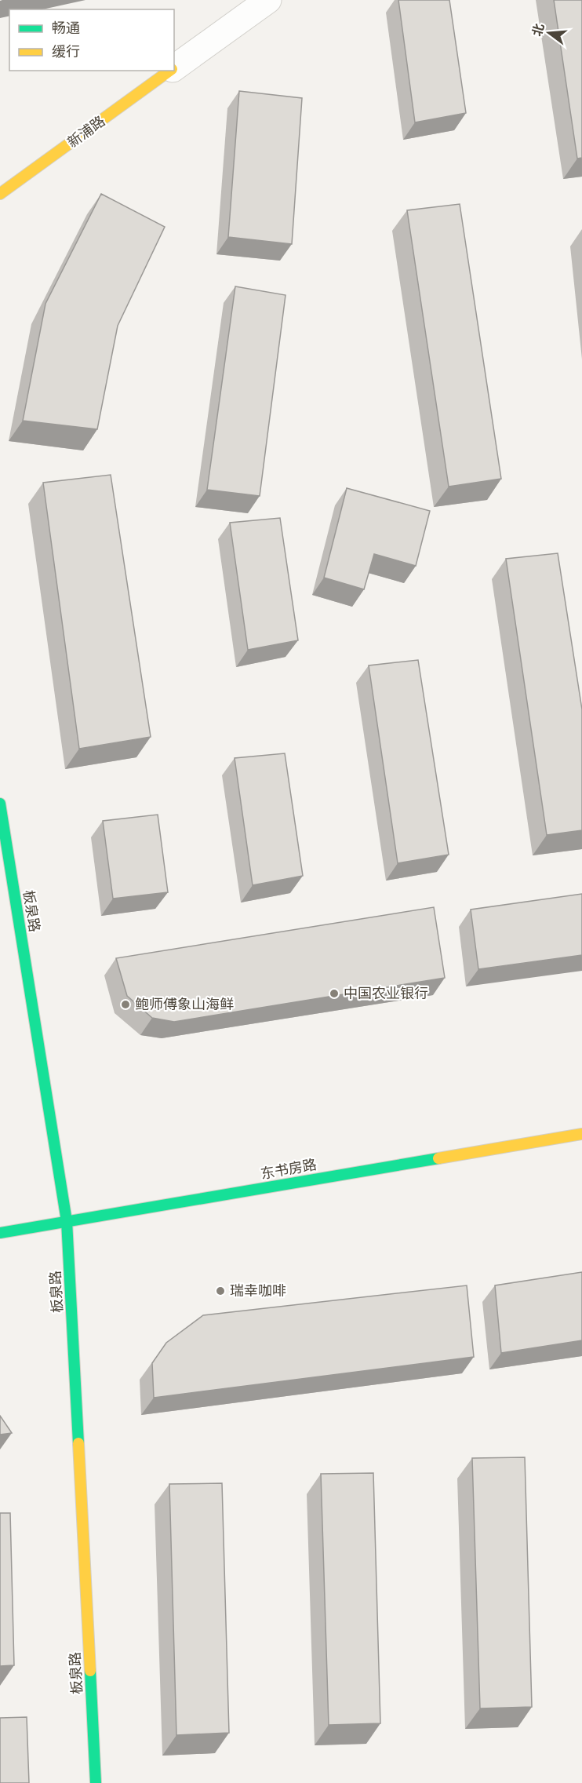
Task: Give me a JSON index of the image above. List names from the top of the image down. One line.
{"streets":{"street":["新浦路","板泉路","东书房路"]},"crossings":[["板泉路","东书房路"]],"places":["中国农业银行","鲍师傅象山海鲜","瑞幸咖啡"],"legend":["畅通","缓行"],"north":"left"}
